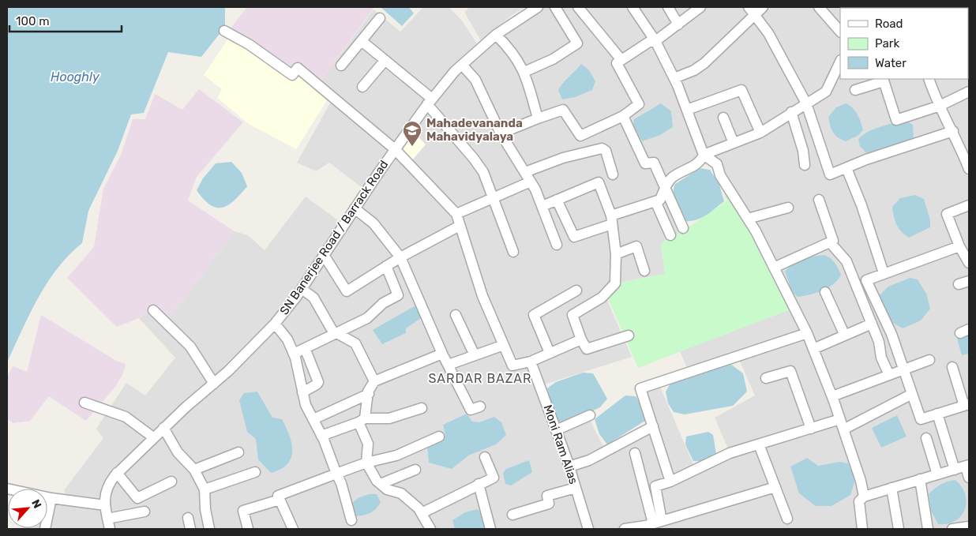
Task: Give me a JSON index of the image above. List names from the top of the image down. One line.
{"streets":{"street":["SN Banerjee Road / Barrack Road","Moni Ram Alias"]},"districts":["SARDAR BAZAR"],"water":["Hooghly"],"places":{"school or university":["Mahadevananda Mahavidyalaya"]},"legend":["Road","Park","Water"],"scale_bar":"100 m","north":"top right"}
